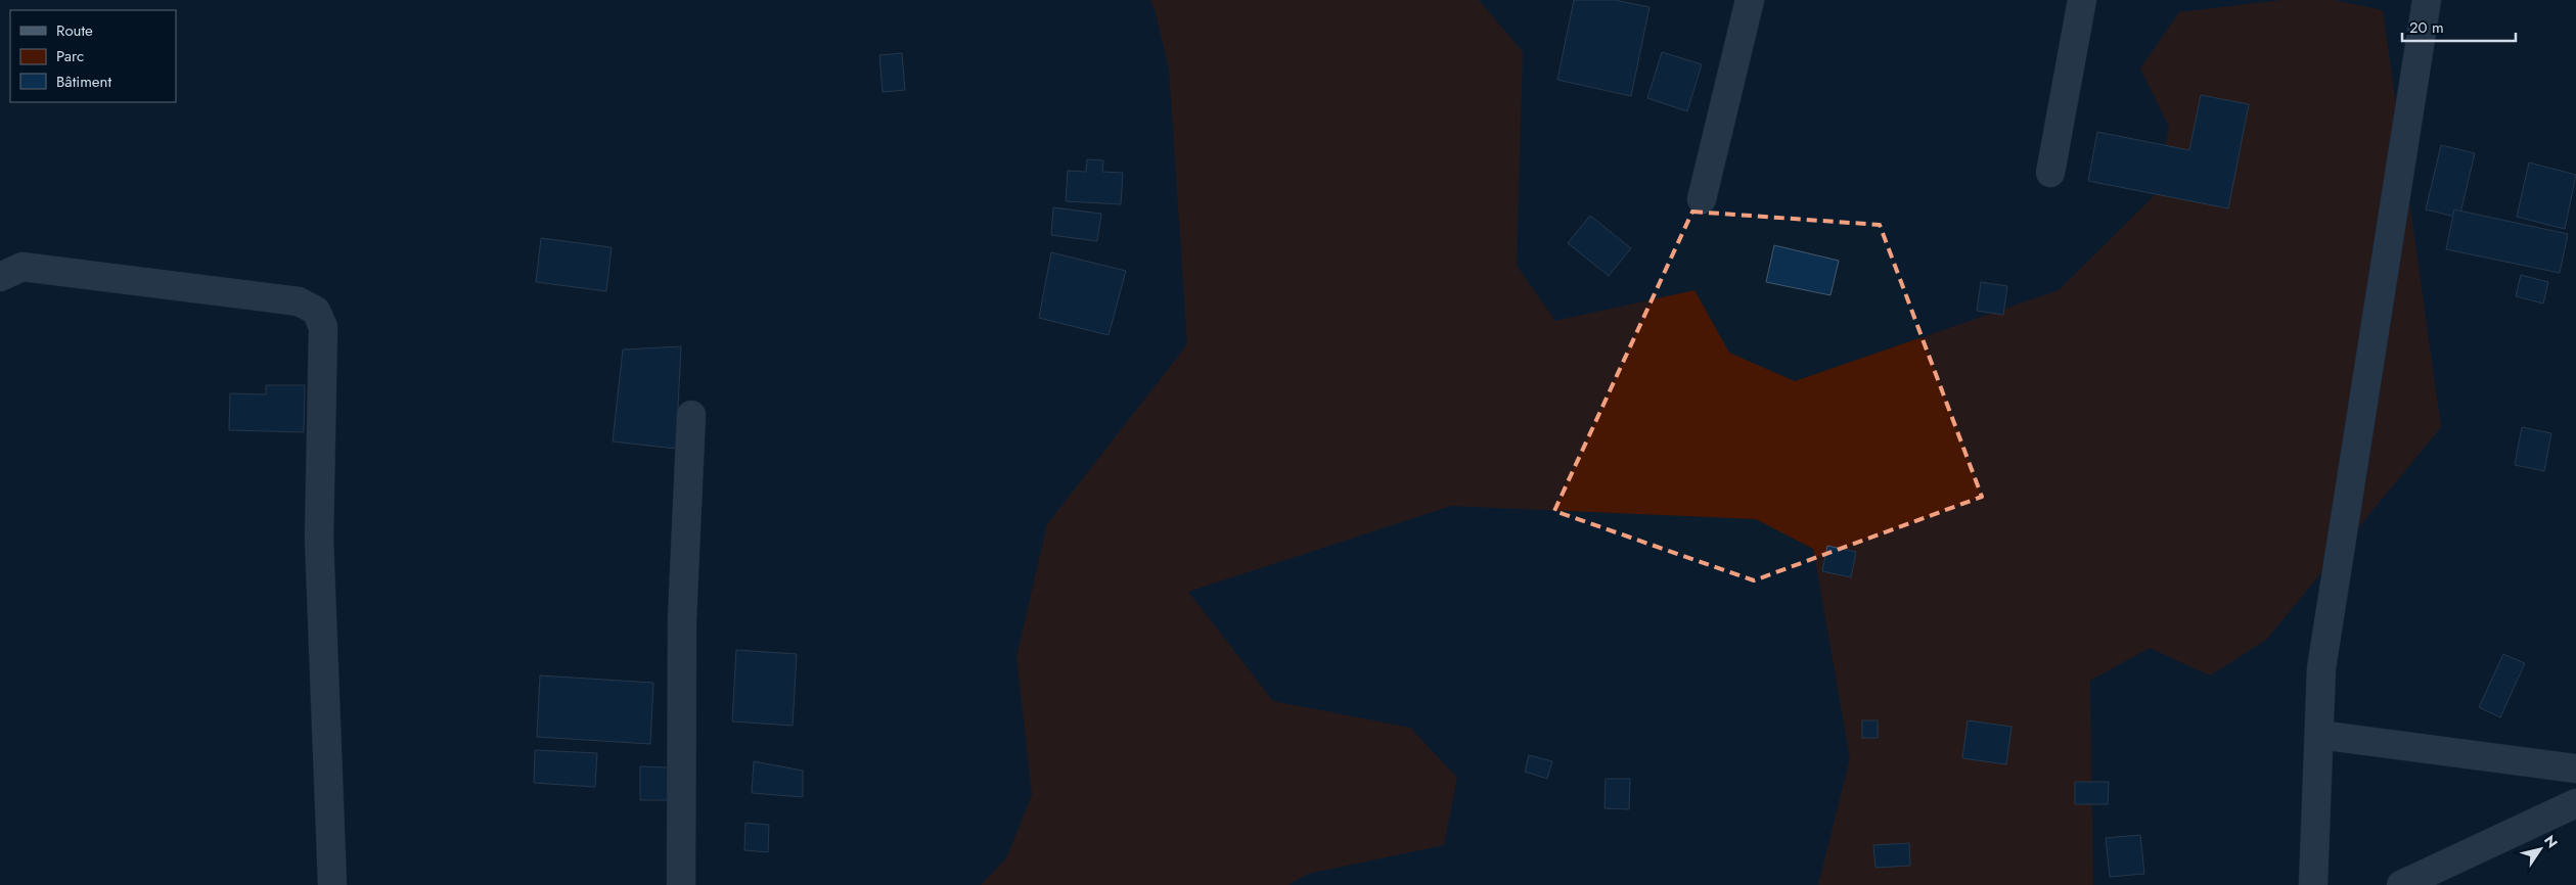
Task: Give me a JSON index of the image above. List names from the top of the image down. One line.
{"legend":["Route","Parc","Bâtiment"],"scale_bar":"20 m","north":"top right"}
